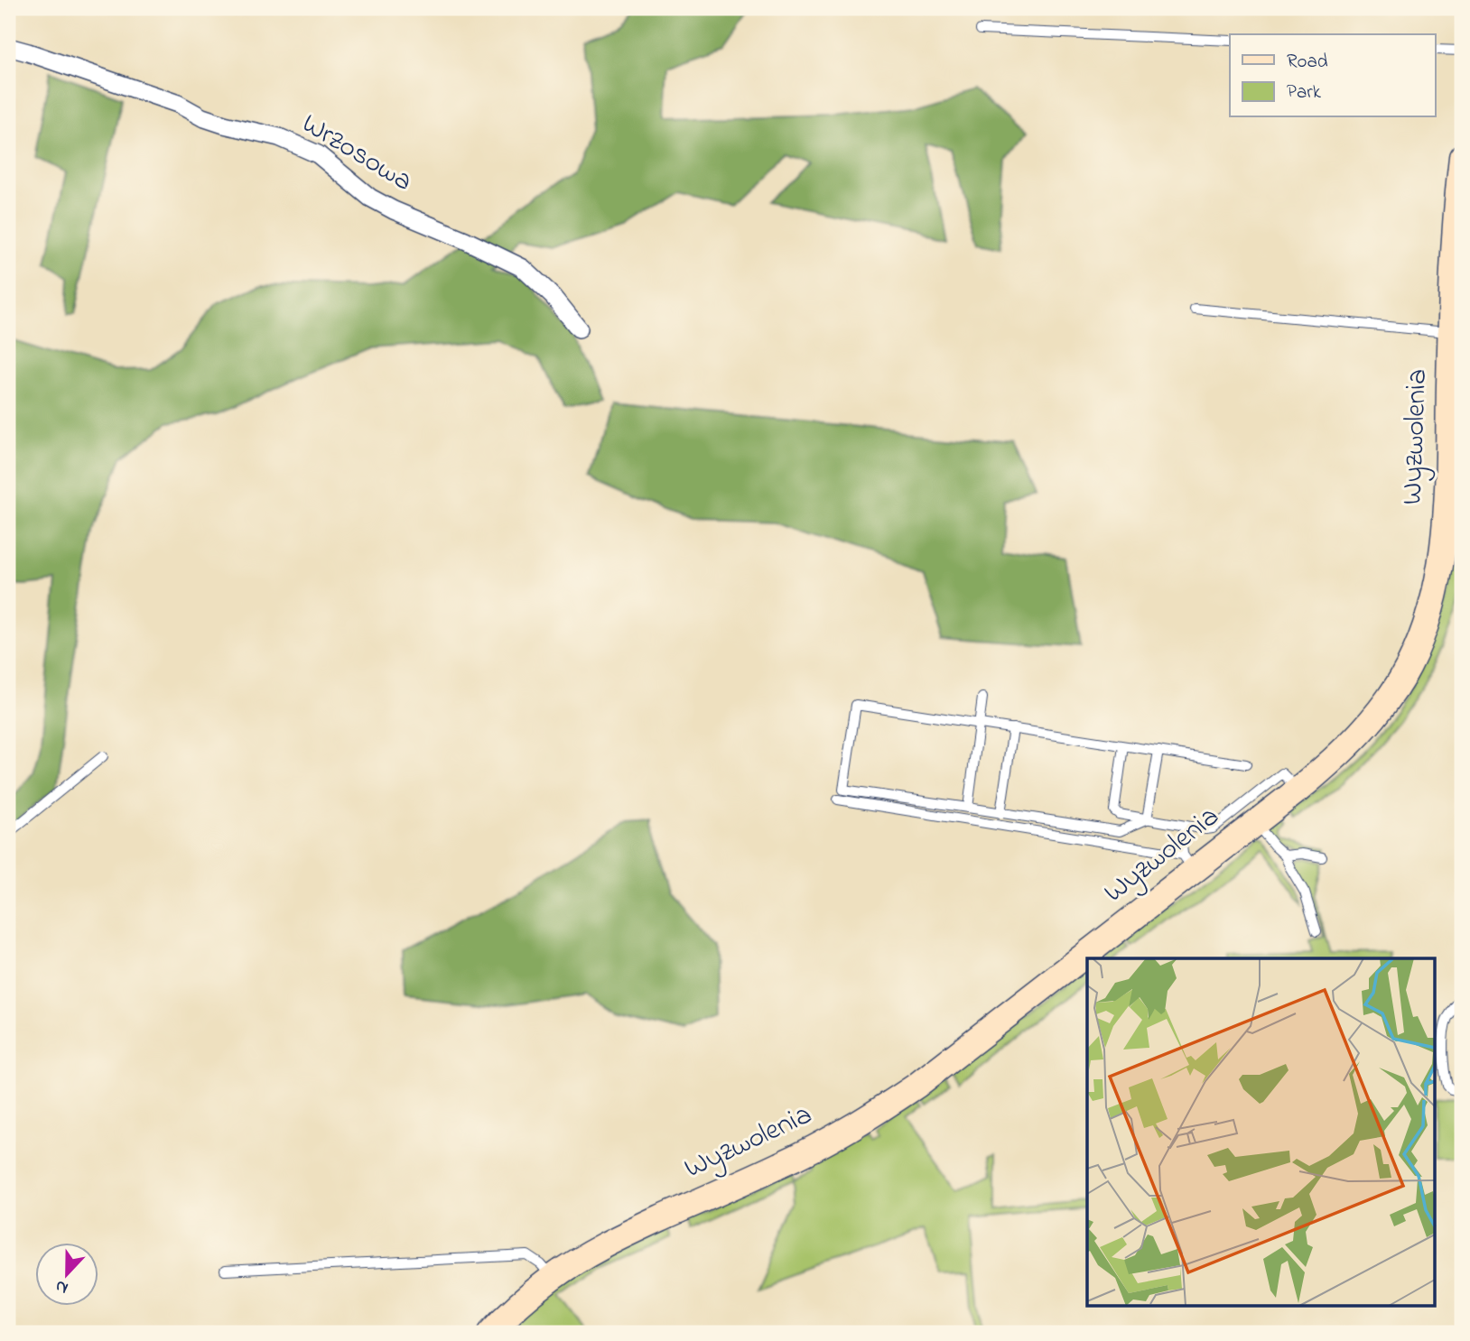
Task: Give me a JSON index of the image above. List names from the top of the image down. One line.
{"streets":{"street":["Wrzosowa","Wyzwolenia"]},"legend":["Road","Park"],"north":"bottom"}
